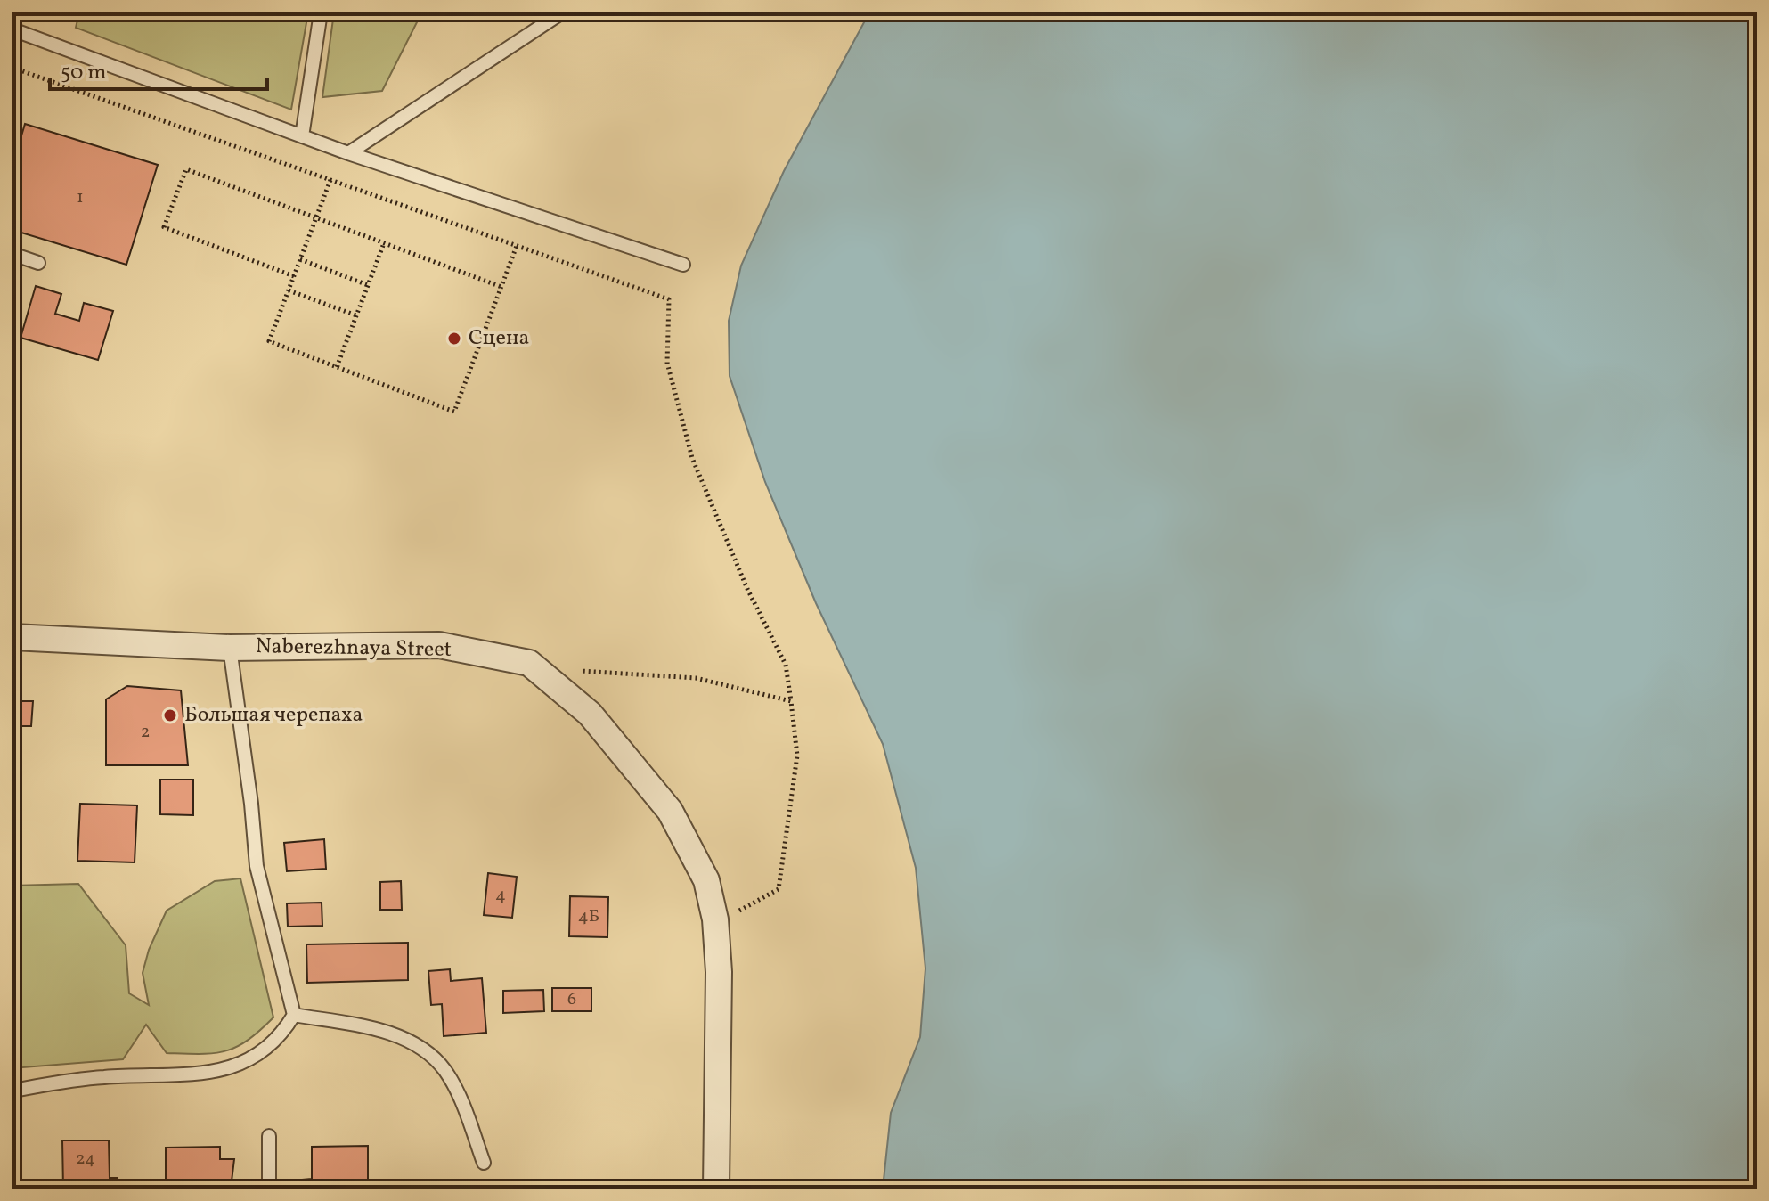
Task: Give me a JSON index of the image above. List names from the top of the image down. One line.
{"streets":{"street":["Naberezhnaya Street"]},"places":["Сцена","Большая черепаха"],"house_numbers":["1","2","4","4Б","6","24"],"scale_bar":"50 m"}
